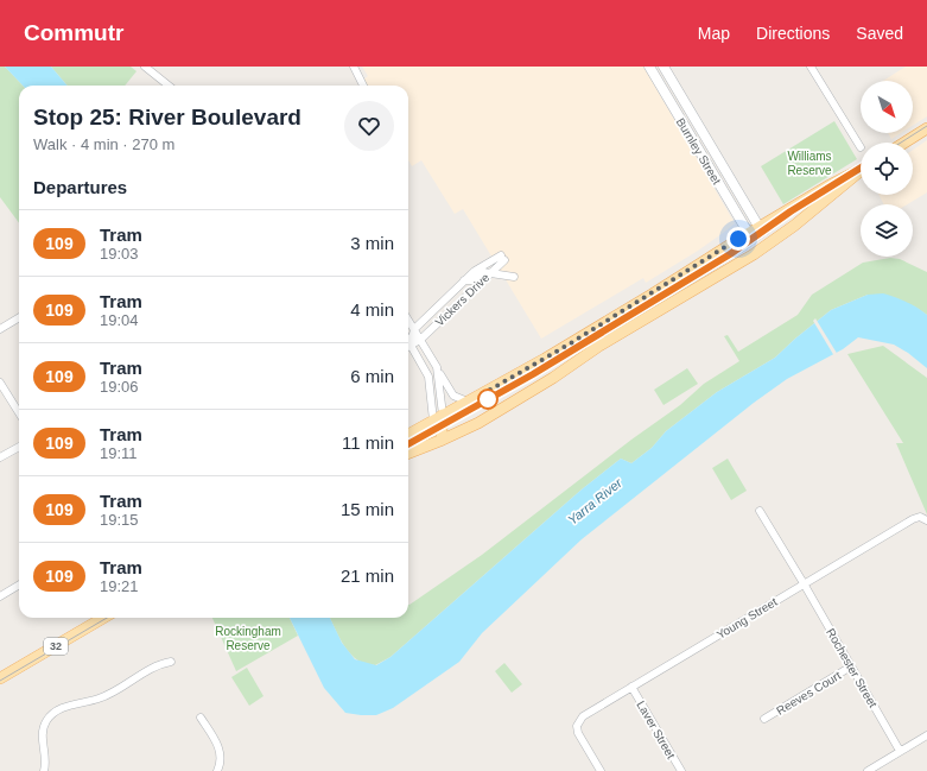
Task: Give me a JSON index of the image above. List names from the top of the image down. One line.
{"streets":{"main road":["Burnley Street","32"],"street":["Vickers Drive","Young Street","Rochester Street","Reeves Court","Laver Street"]},"crossings":[["Young Street","Rochester Street"],["Young Street","Laver Street"],["Rochester Street","Reeves Court"]],"water":["Yarra River"],"parks":["Williams Reserve","Rockingham Reserve"],"lines":["tram line 109"],"north":"bottom right","page":{"header":"Commutr","nav":["Map","Directions","Saved"],"heading":[["Stop 25: River Boulevard","Walk · 4 min · 270 m"],"Departures"],"list":[{"mark":"109","name":"Tram","note":"19:03","value":"3 min"},{"mark":"109","name":"Tram","note":"19:04","value":"4 min"},{"mark":"109","name":"Tram","note":"19:06","value":"6 min"},{"mark":"109","name":"Tram","note":"19:11","value":"11 min"},{"mark":"109","name":"Tram","note":"19:15","value":"15 min"},{"mark":"109","name":"Tram","note":"19:21","value":"21 min"}]}}
